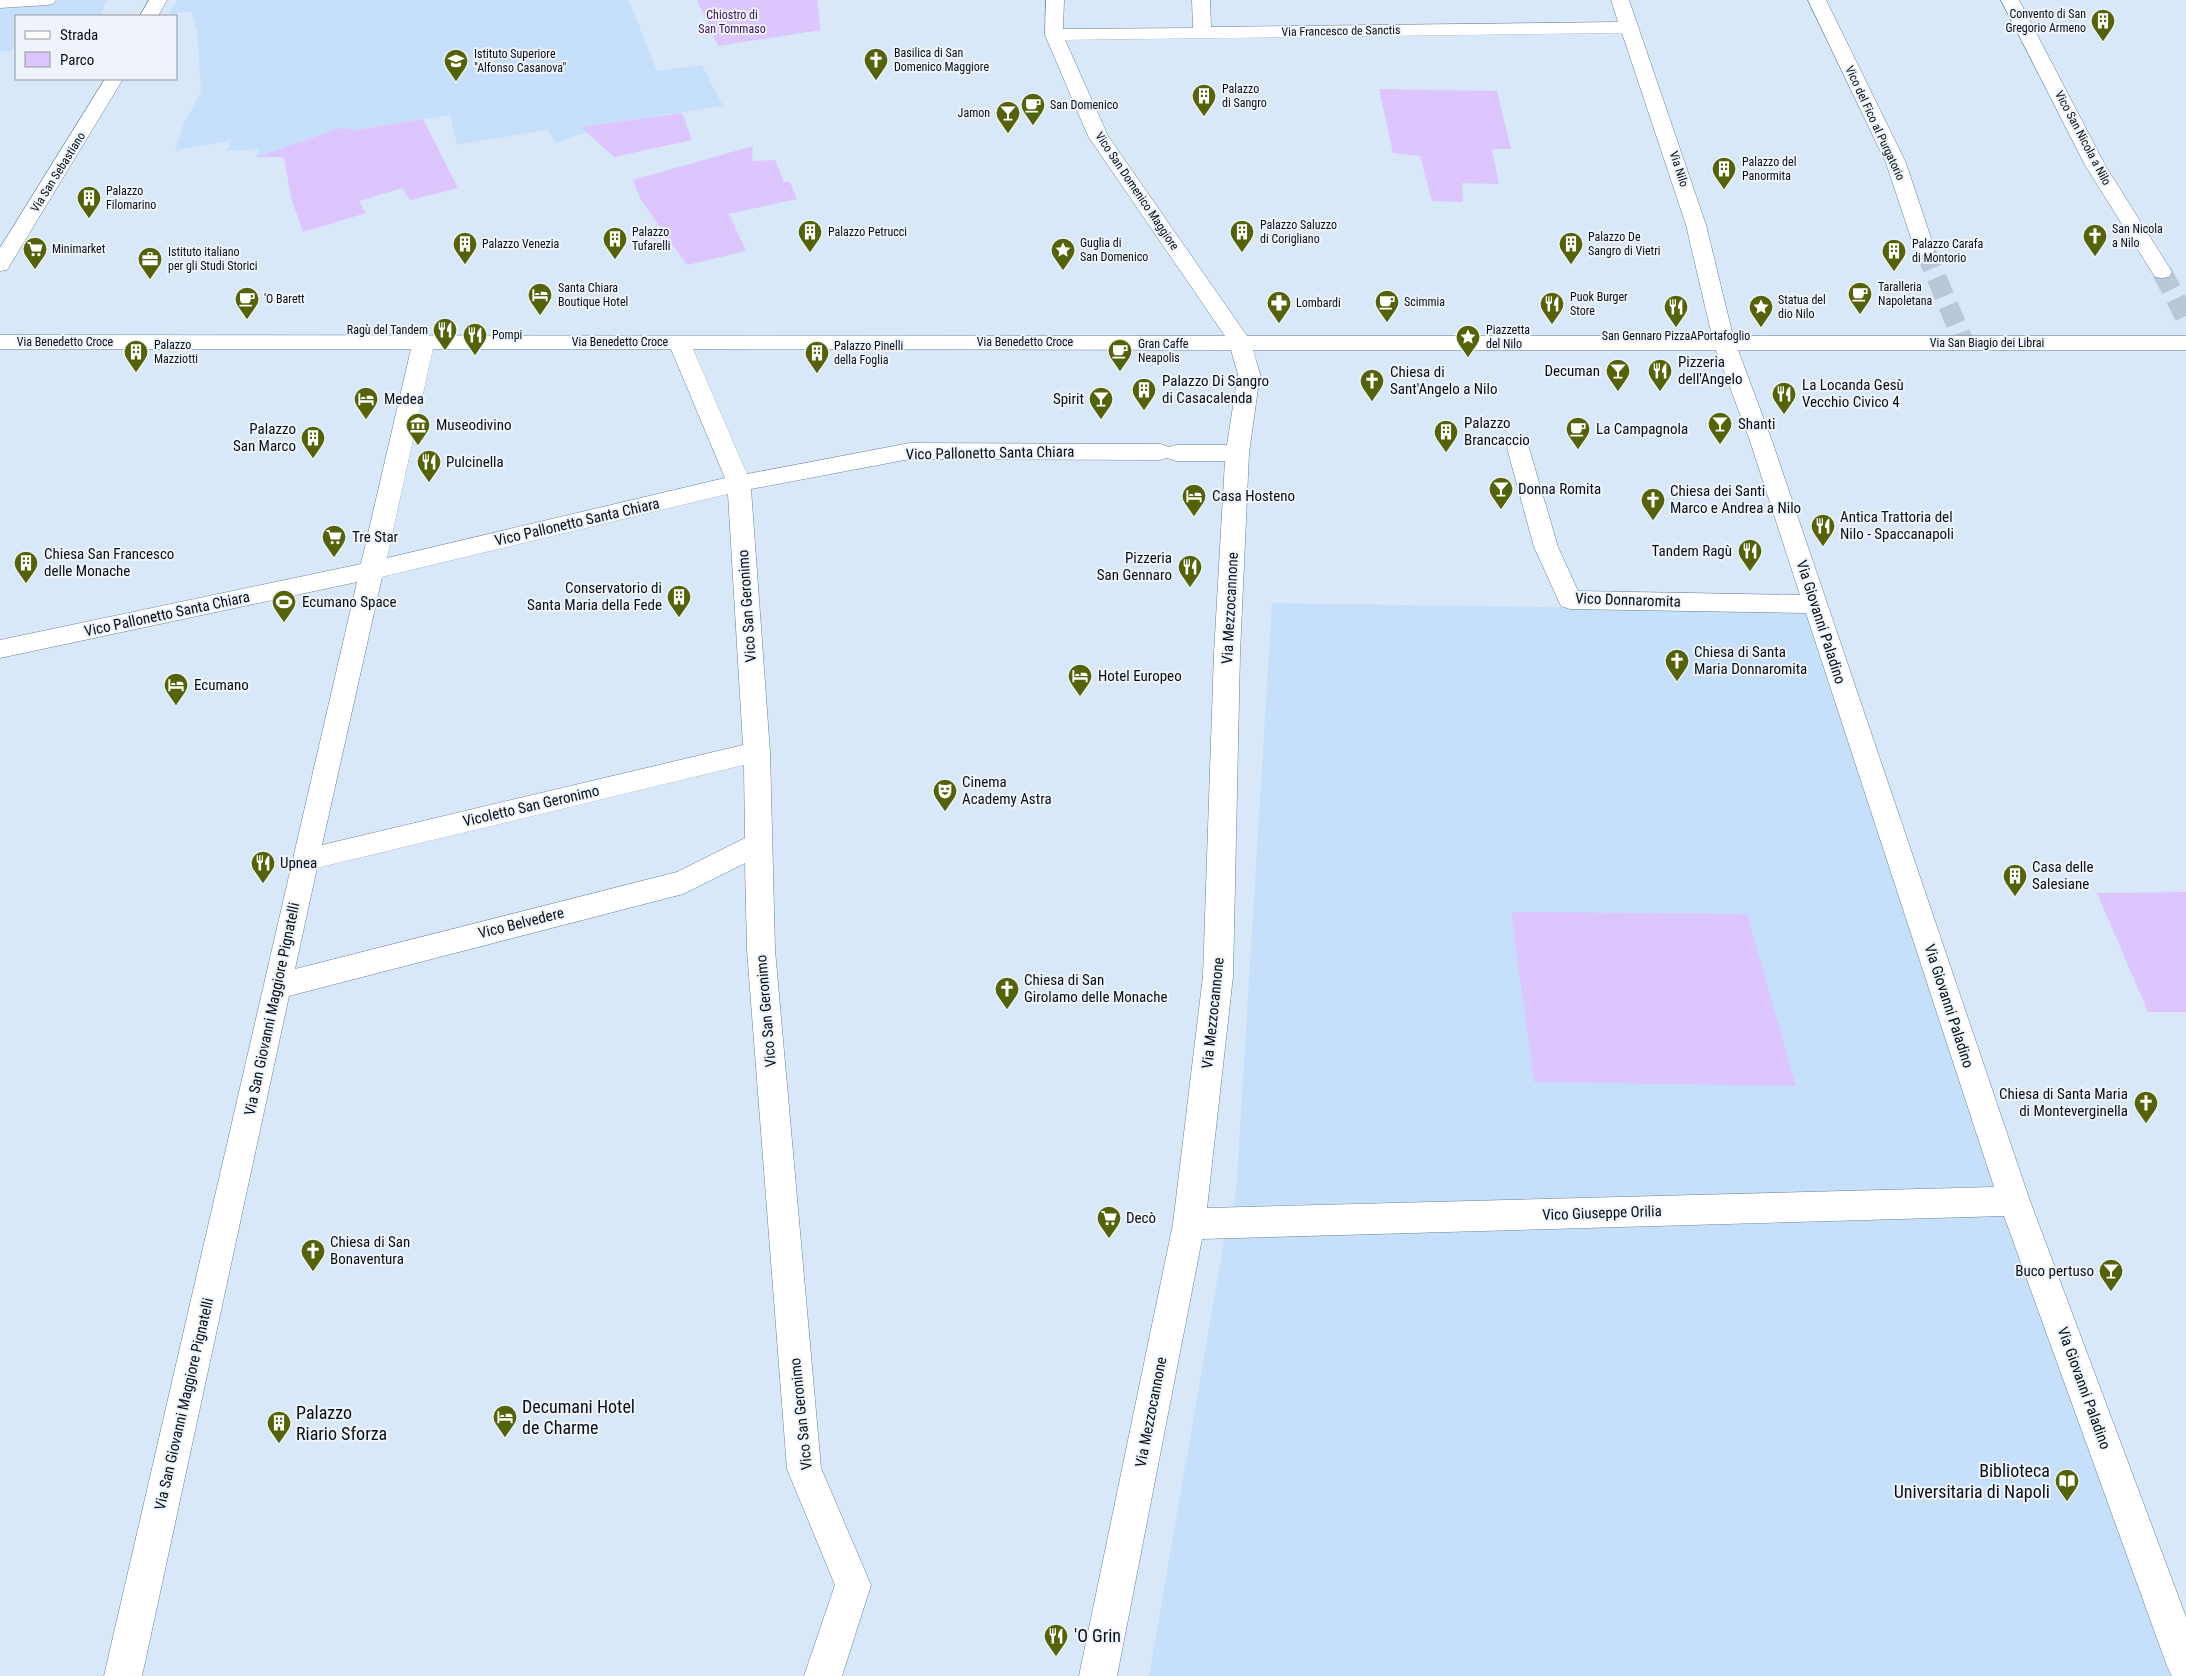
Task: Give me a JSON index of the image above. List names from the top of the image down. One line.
{"streets":{"street":["Via Francesco de Sanctis","Vico del Fico al Purgatorio","Vico San Nicola a Nilo","Via Nilo","Via San Sebastiano","Vico San Domenico Maggiore","Via Benedetto Croce","Via San Biagio dei Librai","Vico Pallonetto Santa Chiara","Vico Donnaromita","Vico San Geronimo","Via Mezzocannone","Via Giovanni Paladino","Vicoletto San Geronimo","Vico Belvedere","Via San Giovanni Maggiore Pignatelli","Vico Giuseppe Orilia"]},"crossings":[["Via Francesco de Sanctis","Via Nilo"],["Via Francesco de Sanctis","Vico San Domenico Maggiore"],["Via Nilo","Via San Biagio dei Librai"],["Via Nilo","Via Giovanni Paladino"],["Vico San Domenico Maggiore","Via Benedetto Croce"],["Vico San Domenico Maggiore","Via Mezzocannone"],["Via Benedetto Croce","Vico San Geronimo"],["Via Benedetto Croce","Via Mezzocannone"],["Via Benedetto Croce","Via San Giovanni Maggiore Pignatelli"],["Via San Biagio dei Librai","Via Giovanni Paladino"],["Vico Pallonetto Santa Chiara","Vico San Geronimo"],["Vico Pallonetto Santa Chiara","Via Mezzocannone"],["Vico Pallonetto Santa Chiara","Via San Giovanni Maggiore Pignatelli"],["Vico Donnaromita","Via Giovanni Paladino"],["Vico San Geronimo","Vicoletto San Geronimo"],["Vico San Geronimo","Vico Belvedere"],["Via Mezzocannone","Vico Giuseppe Orilia"],["Via Giovanni Paladino","Vico Giuseppe Orilia"],["Vicoletto San Geronimo","Via San Giovanni Maggiore Pignatelli"],["Vico Belvedere","Via San Giovanni Maggiore Pignatelli"]],"parks":["Chiostro di San Tommaso"],"places":{"building":["Convento di San Gregorio Armeno","Palazzo di Sangro","Palazzo del Panormita","Palazzo Filomarino","Palazzo Petrucci","Palazzo Saluzzo di Corigliano","Palazzo Tufarelli","Palazzo Venezia","Palazzo De Sangro di Vietri","Palazzo Carafa di Montorio","Palazzo Mazziotti","Palazzo Pinelli della Foglia","Palazzo Di Sangro di Casacalenda","Palazzo Brancaccio","Palazzo San Marco","Chiesa San Francesco delle Monache","Conservatorio di Santa Maria della Fede","Casa delle Salesiane","Palazzo Riario Sforza"],"church":["Basilica di San Domenico Maggiore","San Nicola a Nilo","Chiesa di Sant'Angelo a Nilo","Chiesa dei Santi Marco e Andrea a Nilo","Chiesa di Santa Maria Donnaromita","Chiesa di San Girolamo delle Monache","Chiesa di Santa Maria di Monteverginella","Chiesa di San Bonaventura"],"school or university":["Istituto Superiore \"Alfonso Casanova\""],"cafe":["San Domenico","Taralleria Napoletana","'O Barett","Scimmia","Gran Caffe Neapolis","La Campagnola"],"bar":["Jamon","Decuman","Spirit","Shanti","Donna Romita","Buco pertuso"],"supermarket":["Minimarket","Tre Star","Decò"],"place":["Guglia di San Domenico","Statua del dio Nilo","Piazzetta del Nilo"],"office":["Istituto italiano per gli Studi Storici"],"hotel":["Santa Chiara Boutique Hotel","Medea","Casa Hosteno","Hotel Europeo","Ecumano","Decumani Hotel de Charme"],"pharmacy":["Lombardi"],"restaurant":["Puok Burger Store","San Gennaro PizzaAPortafoglio","Ragù del Tandem","Pompi","Pizzeria dell'Angelo","La Locanda Gesù Vecchio Civico 4","Pulcinella","Antica Trattoria del Nilo - Spaccanapoli","Tandem Ragù","Pizzeria San Gennaro","Upnea","'O Grin"],"museum":["Museodivino"],"sports":["Ecumano Space"],"theatre":["Cinema Academy Astra"],"library":["Biblioteca Universitaria di Napoli"]},"legend":["Strada","Parco"]}
